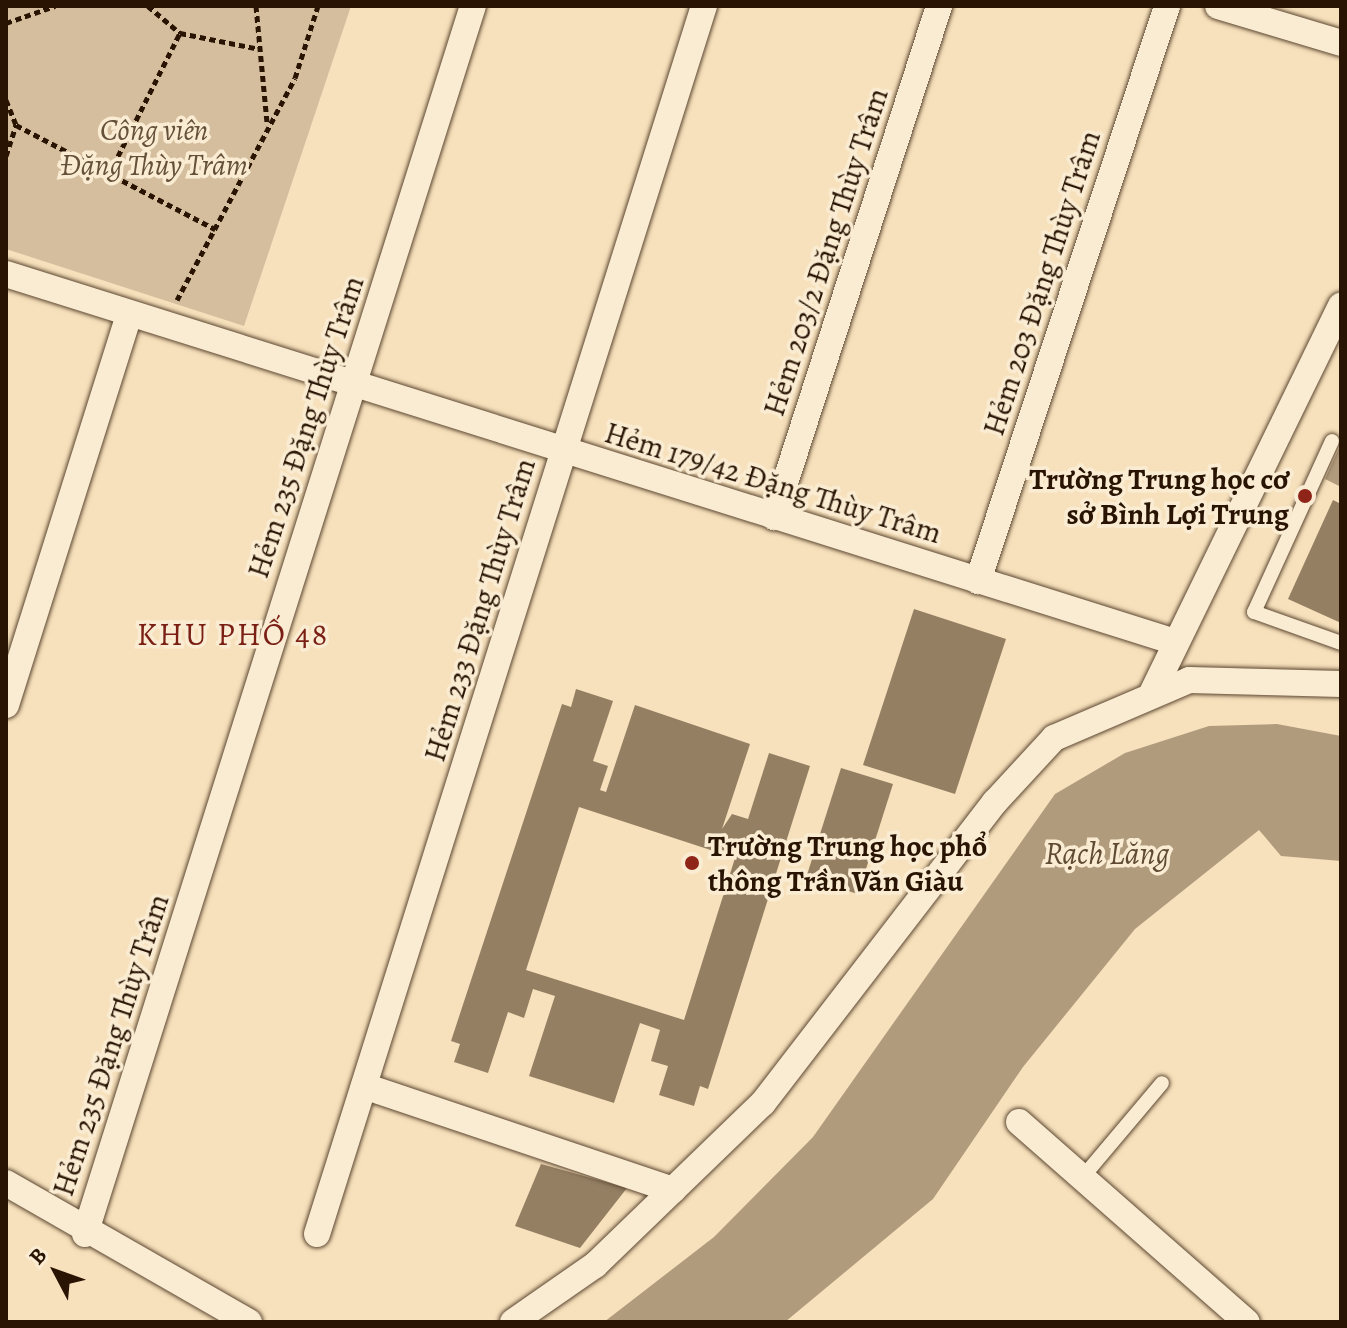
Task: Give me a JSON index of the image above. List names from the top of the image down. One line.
{"streets":{"street":["Hẻm 203/2 Đặng Thùy Trâm","Hẻm 203 Đặng Thùy Trâm","Hẻm 235 Đặng Thùy Trâm","Hẻm 179/42 Đặng Thùy Trâm","Hẻm 233 Đặng Thùy Trâm"]},"crossings":[["Hẻm 203/2 Đặng Thùy Trâm","Hẻm 179/42 Đặng Thùy Trâm"],["Hẻm 203 Đặng Thùy Trâm","Hẻm 179/42 Đặng Thùy Trâm"],["Hẻm 235 Đặng Thùy Trâm","Hẻm 179/42 Đặng Thùy Trâm"],["Hẻm 179/42 Đặng Thùy Trâm","Hẻm 233 Đặng Thùy Trâm"]],"districts":["KHU PHỐ 48"],"water":["Rạch Lăng"],"parks":["Công viên Đặng Thùy Trâm"],"places":["Trường Trung học cơ sở Bình Lợi Trung","Trường Trung học phổ thông Trần Văn Giàu"],"north":"top left"}
